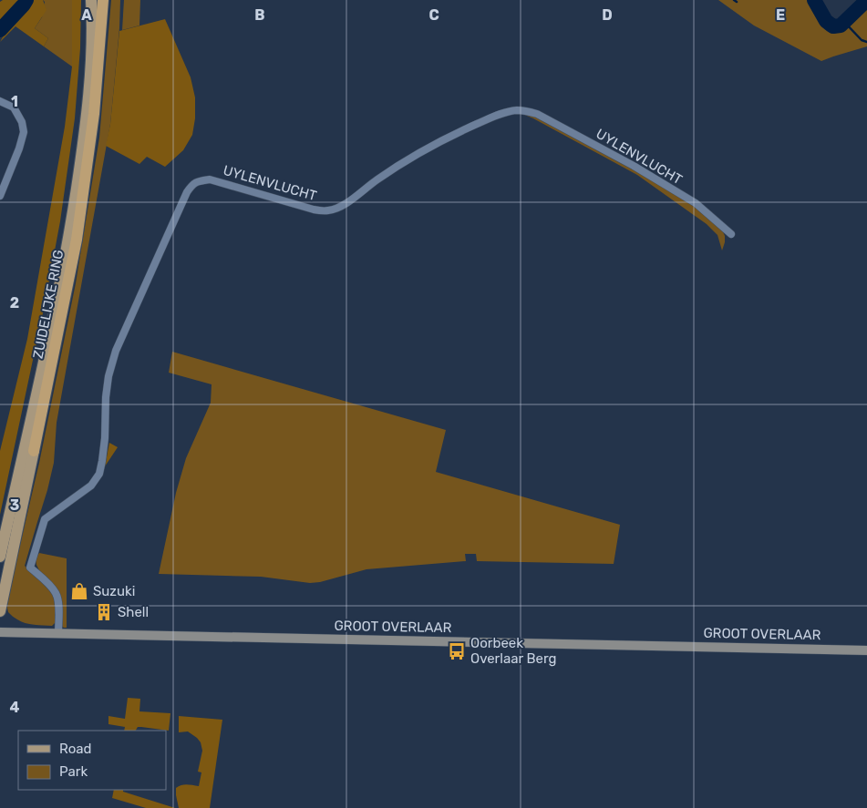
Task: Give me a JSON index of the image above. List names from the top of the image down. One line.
{"streets":{"highway":["ZUIDELIJKE RING"],"main road":["GROOT OVERLAAR"],"street":["UYLENVLUCHT"]},"crossings":[["UYLENVLUCHT","GROOT OVERLAAR"]],"places":{"shop":["Suzuki"],"building":["Shell"],"bus stop":["Oorbeek Overlaar Berg"]},"legend":["Road","Park"],"grid":{"columns":["A","B","C","D","E"],"rows":["1","2","3","4"]}}
